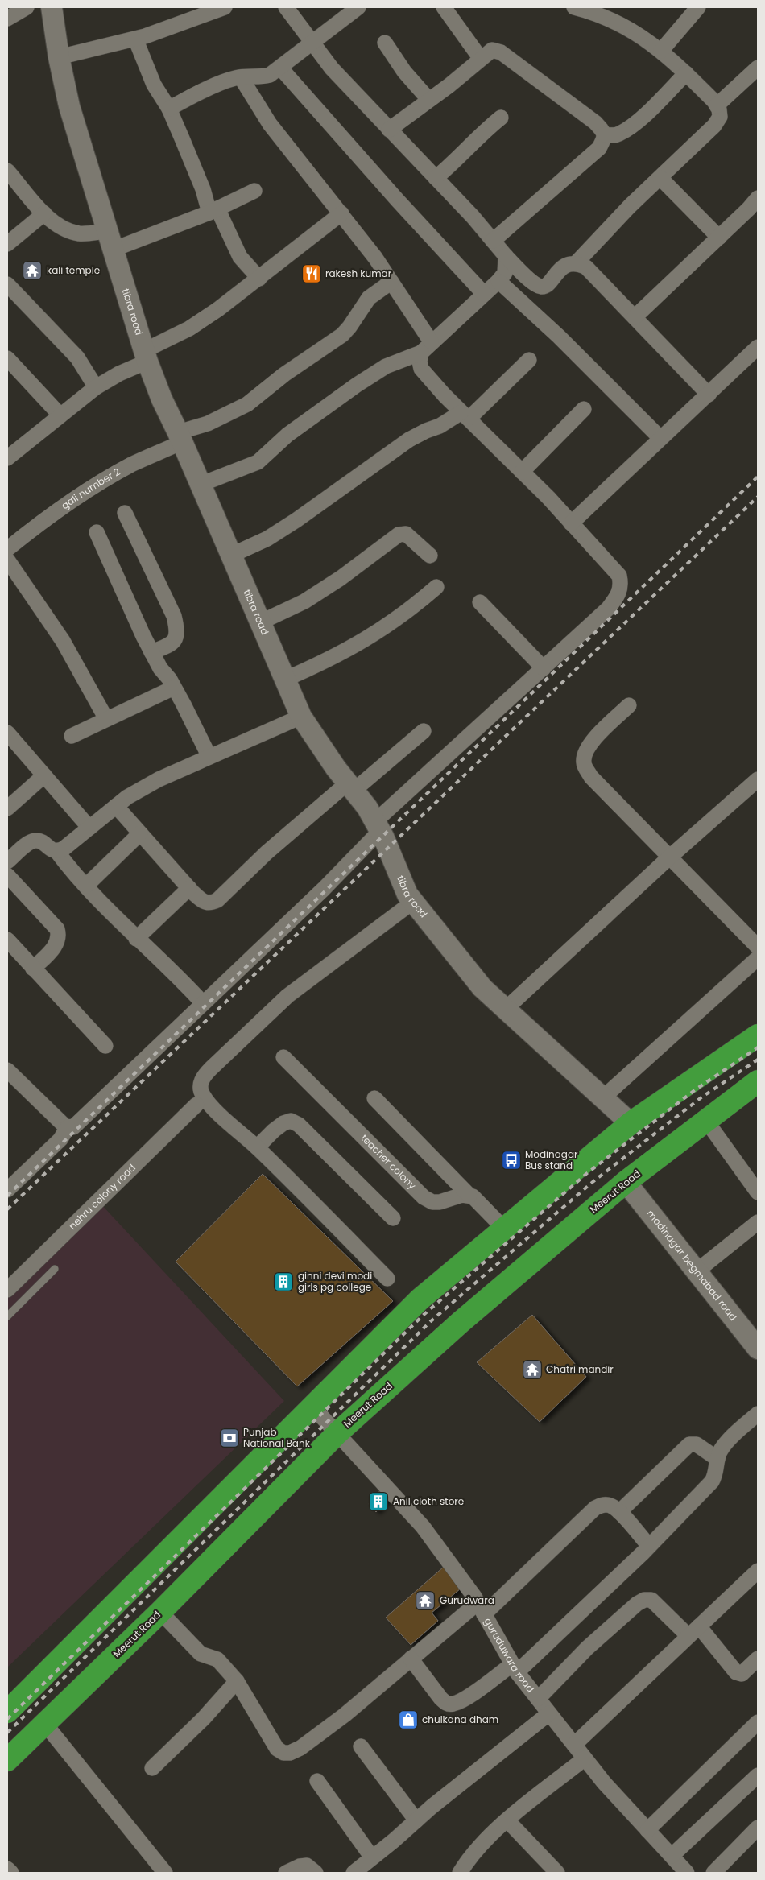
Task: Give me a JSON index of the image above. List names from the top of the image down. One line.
{"streets":{"highway":["Meerut Road"],"street":["tibra road","gali number 2","teacher colony","nehru colony road","modinagar begmabad road","guruduwara road"]},"crossings":[["tibra road","gali number 2"],["Meerut Road","modinagar begmabad road"],["Meerut Road","guruduwara road"]],"places":{"temple":["kali temple","Chatri mandir","Gurudwara"],"restaurant":["rakesh kumar"],"bus stop":["Modinagar Bus stand"],"building":["ginni devi modi girls pg college","Anil cloth store"],"bank":["Punjab National Bank"],"shop":["chulkana dham"]}}
